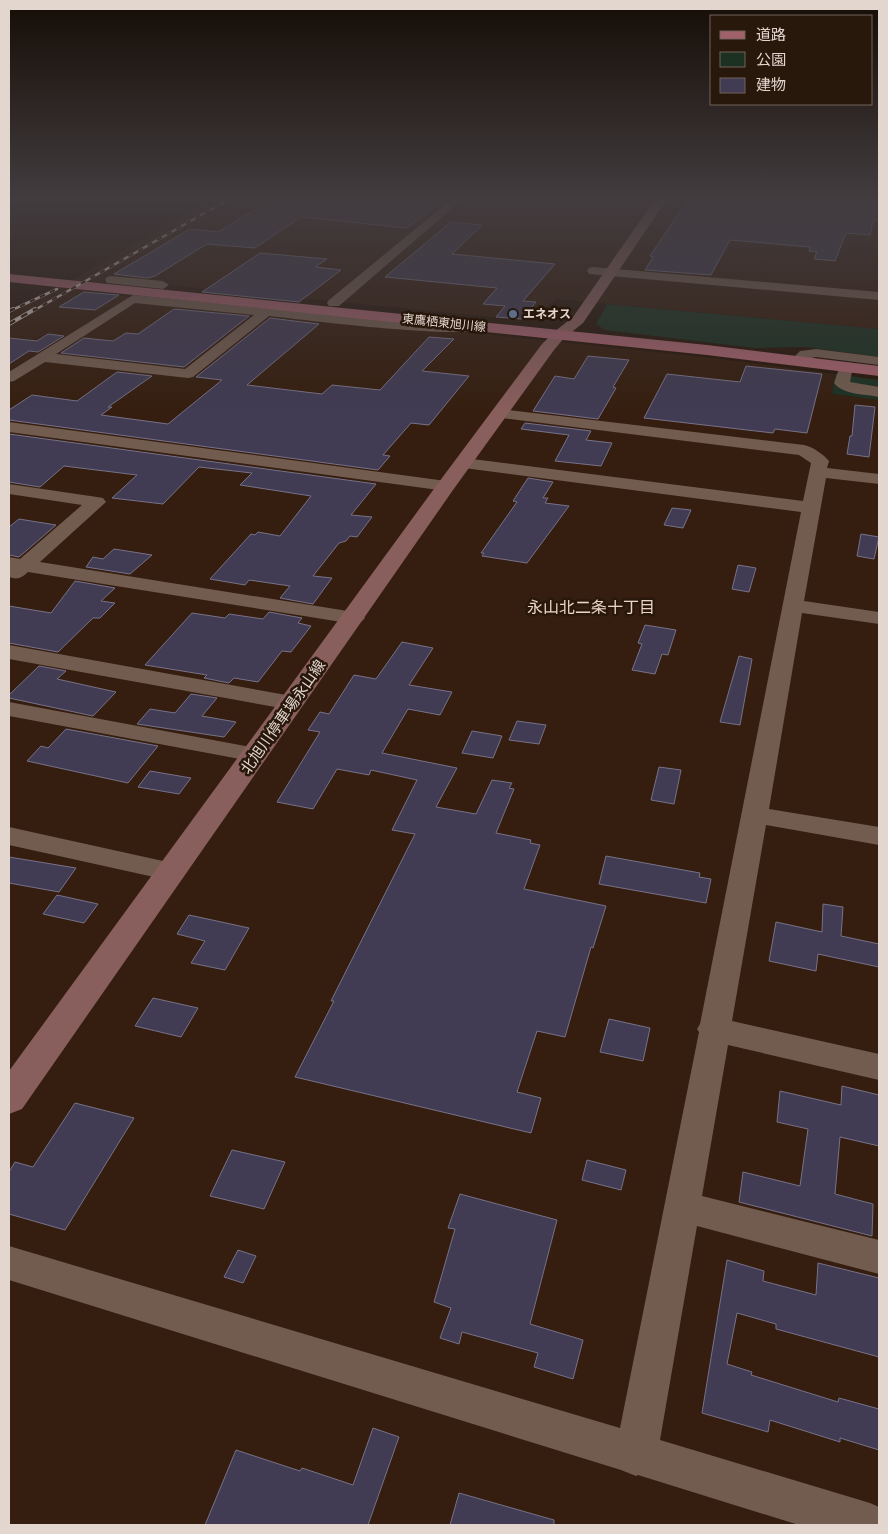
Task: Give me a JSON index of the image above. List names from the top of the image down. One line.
{"streets":{"main road":["東鷹栖東旭川線","北旭川停車場永山線"]},"crossings":[["東鷹栖東旭川線","北旭川停車場永山線"]],"districts":["永山北二条十丁目"],"places":["エネオス"],"legend":["道路","公園","建物"]}
